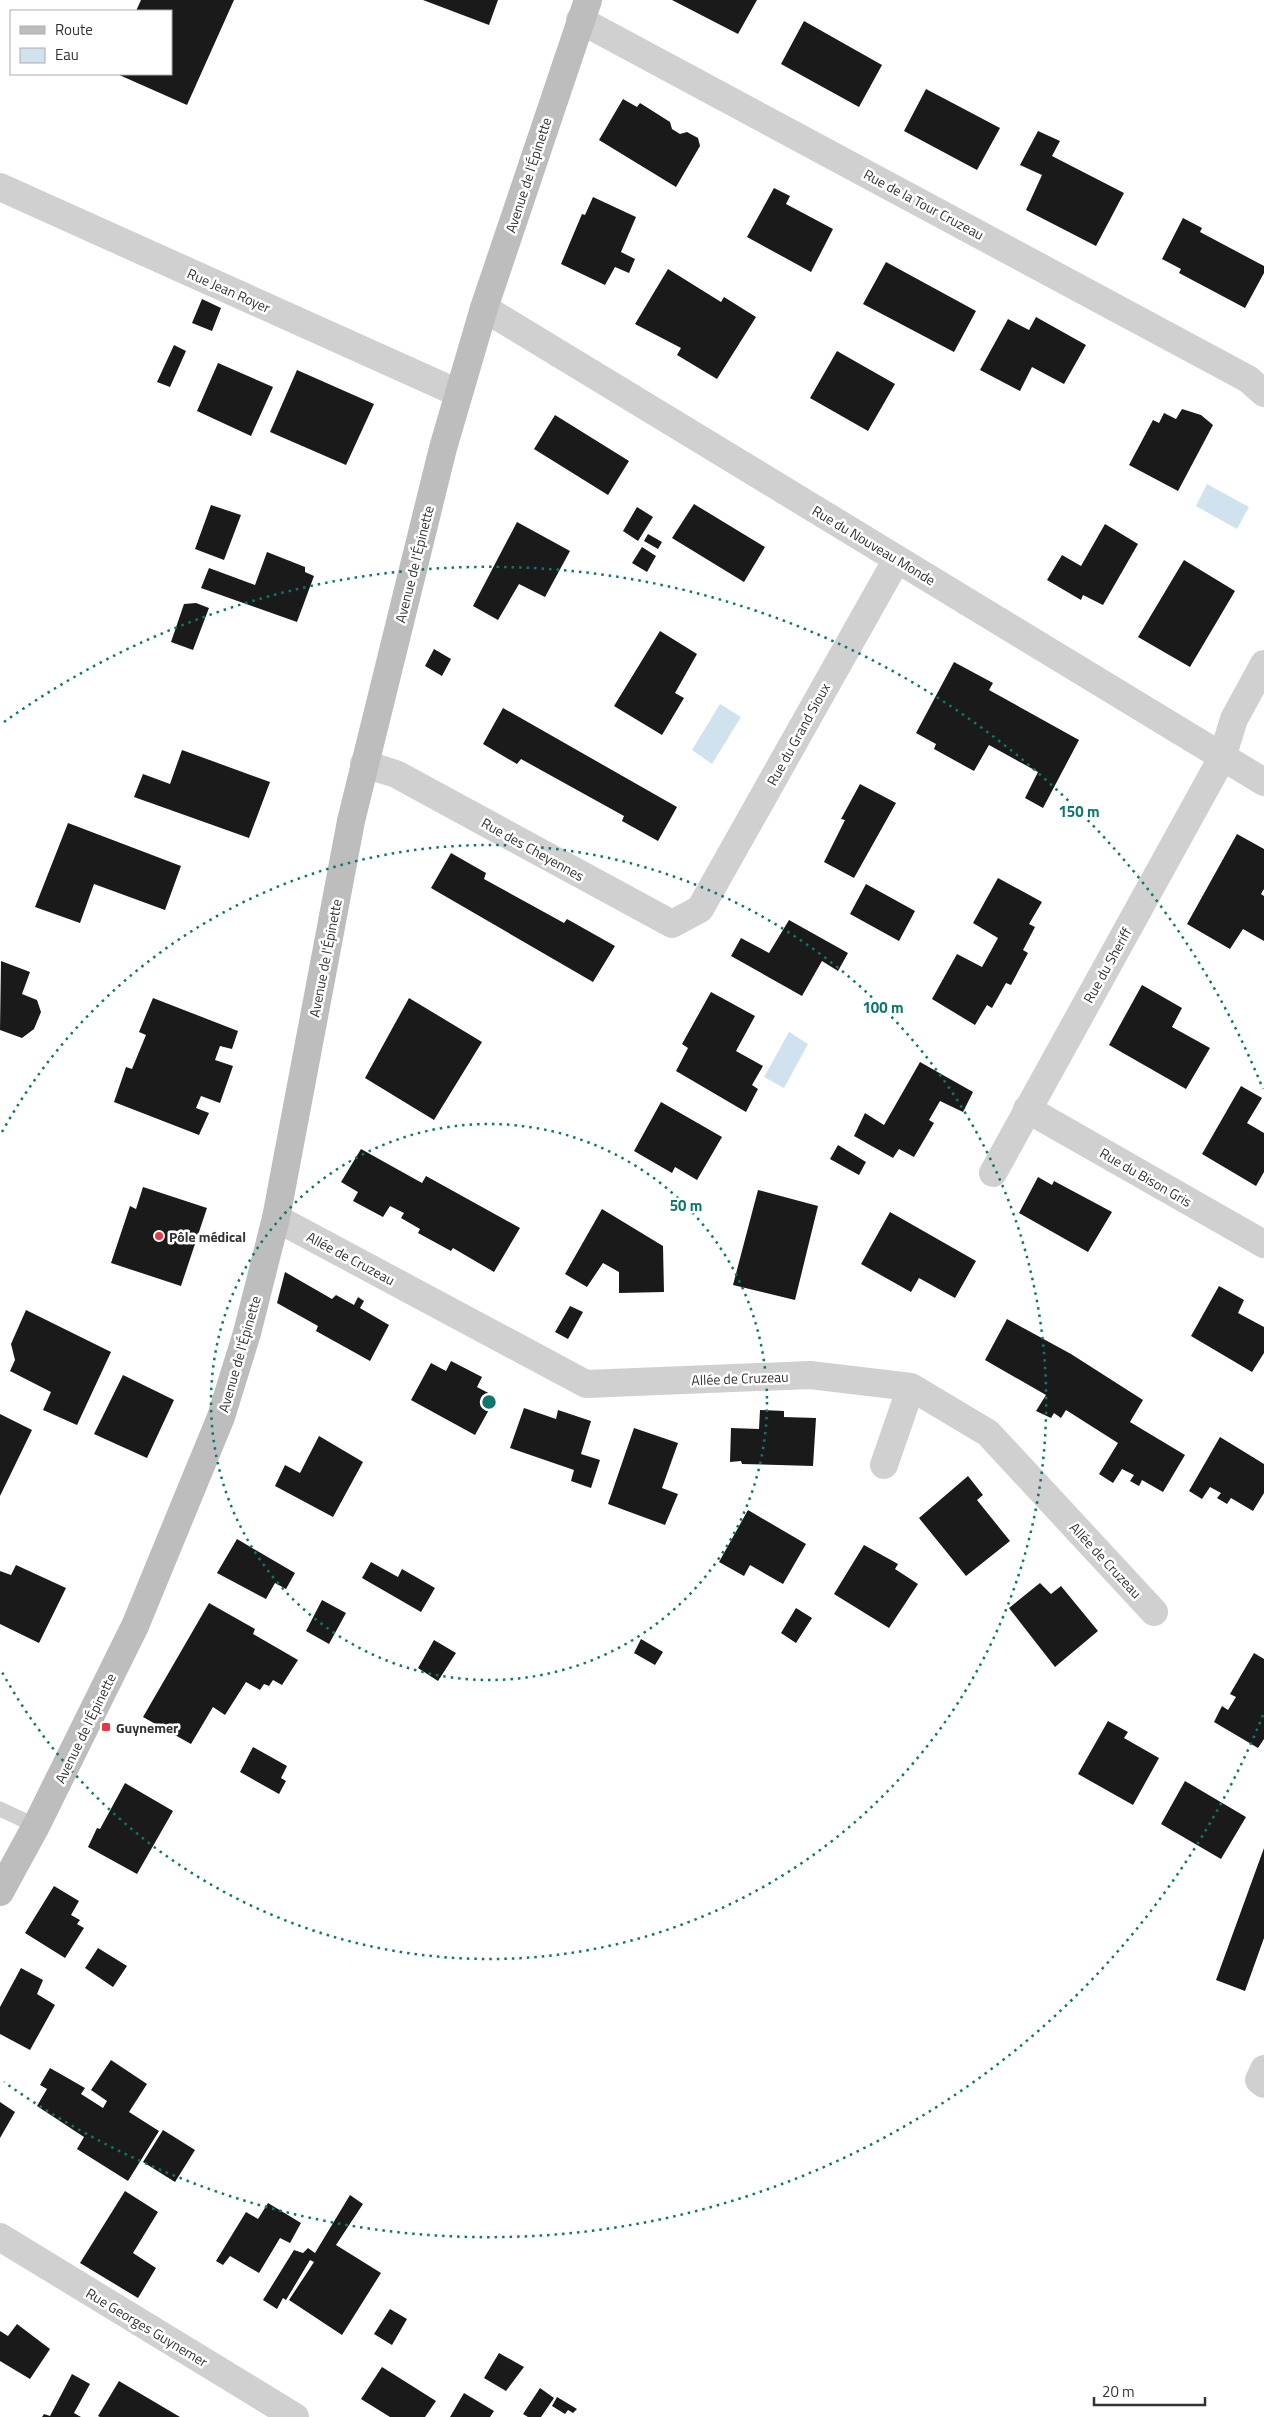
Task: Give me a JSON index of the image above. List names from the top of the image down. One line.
{"streets":{"street":["Avenue de l'Épinette","Rue de la Tour Cruzeau","Rue Jean Royer","Rue du Nouveau Monde","Rue du Grand Sioux","Rue des Cheyennes","Rue du Sheriff","Rue du Bison Gris","Allée de Cruzeau","Rue Georges Guynemer"]},"crossings":[["Avenue de l'Épinette","Rue de la Tour Cruzeau"],["Avenue de l'Épinette","Rue Jean Royer"],["Avenue de l'Épinette","Rue du Nouveau Monde"],["Avenue de l'Épinette","Rue des Cheyennes"],["Avenue de l'Épinette","Allée de Cruzeau"],["Rue du Nouveau Monde","Rue du Grand Sioux"],["Rue du Nouveau Monde","Rue du Sheriff"],["Rue du Grand Sioux","Rue des Cheyennes"],["Rue du Sheriff","Rue du Bison Gris"]],"places":{"other":["Pôle médical"],"transit":["Guynemer"]},"legend":["Route","Eau"],"scale_bar":"20 m","rings":["150 m","100 m","50 m"]}
